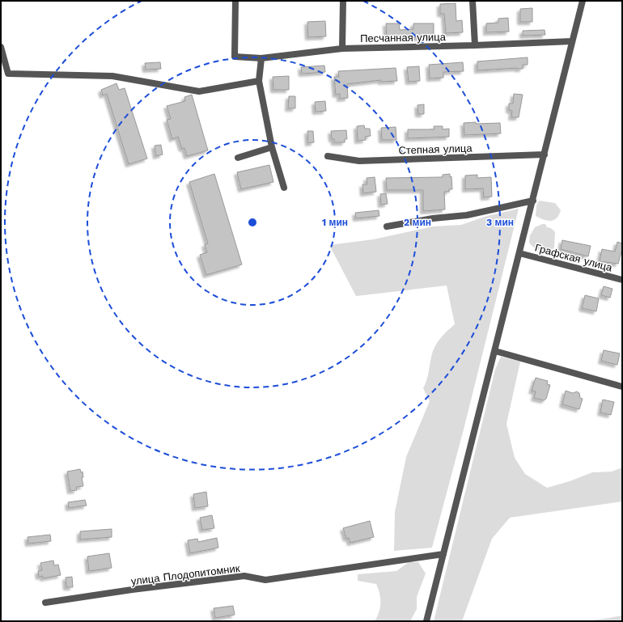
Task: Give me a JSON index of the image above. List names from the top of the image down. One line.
{"streets":{"street":["Песчанная улица","Степная улица","Графская улица","улица Плодопитомник"]},"rings":["1 мин","2 мин","3 мин"]}
